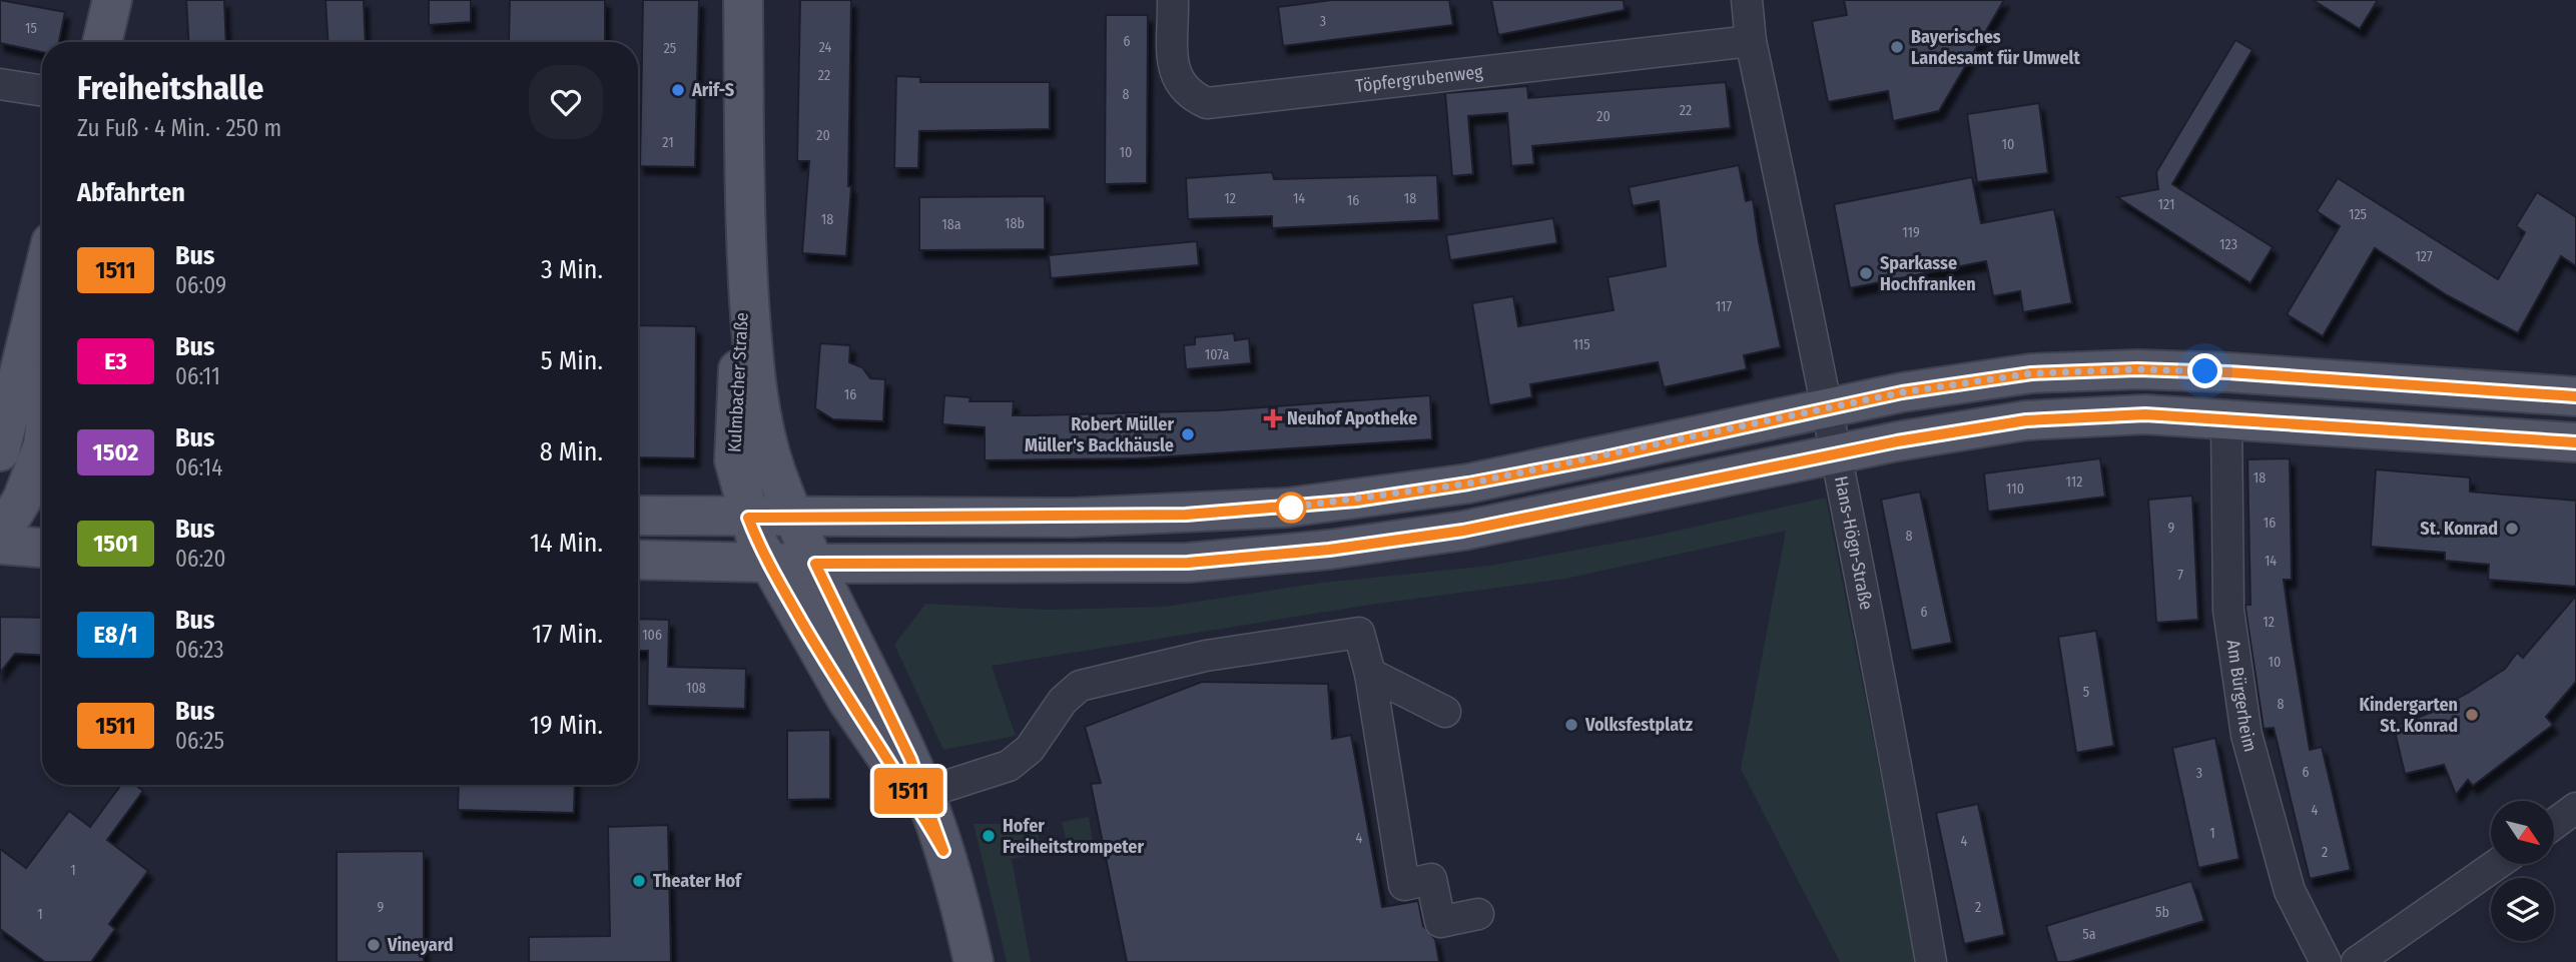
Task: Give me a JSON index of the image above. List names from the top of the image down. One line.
{"streets":{"main road":["Kulmbacher Straße"],"street":["Töpfergrubenweg","Hans-Högn-Straße","Am Bürgerheim"]},"crossings":[["Töpfergrubenweg","Hans-Högn-Straße"]],"places":{"other":["Bayerisches Landesamt für Umwelt","Arif-S","Sparkasse Hochfranken","Robert Müller Müller's Backhäusle","St. Konrad","Kindergarten St. Konrad","Volksfestplatz","Hofer Freiheitstrompeter","Theater Hof","Vineyard"],"health":["Neuhof Apotheke"]},"lines":["bus line 1511"],"house_numbers":["3","15","6","24","25","22","8","22","20","20","21","10","10","12","14","18","16","121","125","18","18b","18a","119","123","127","117","115","107a","16","18","112","110","16","9","8","14","7","6","12","106","10","108","5","8","6","3","4","1","4","4","2","1","9","2","5b","1","5a"],"north":"bottom right","page":{"on_map":"1511","heading":[["Freiheitshalle","Zu Fuß · 4 Min. · 250 m"],"Abfahrten"],"list":[{"mark":"1511","name":"Bus","note":"06:09","value":"3 Min."},{"mark":"E3","name":"Bus","note":"06:11","value":"5 Min."},{"mark":"1502","name":"Bus","note":"06:14","value":"8 Min."},{"mark":"1501","name":"Bus","note":"06:20","value":"14 Min."},{"mark":"E8/1","name":"Bus","note":"06:23","value":"17 Min."},{"mark":"1511","name":"Bus","note":"06:25","value":"19 Min."}]}}
